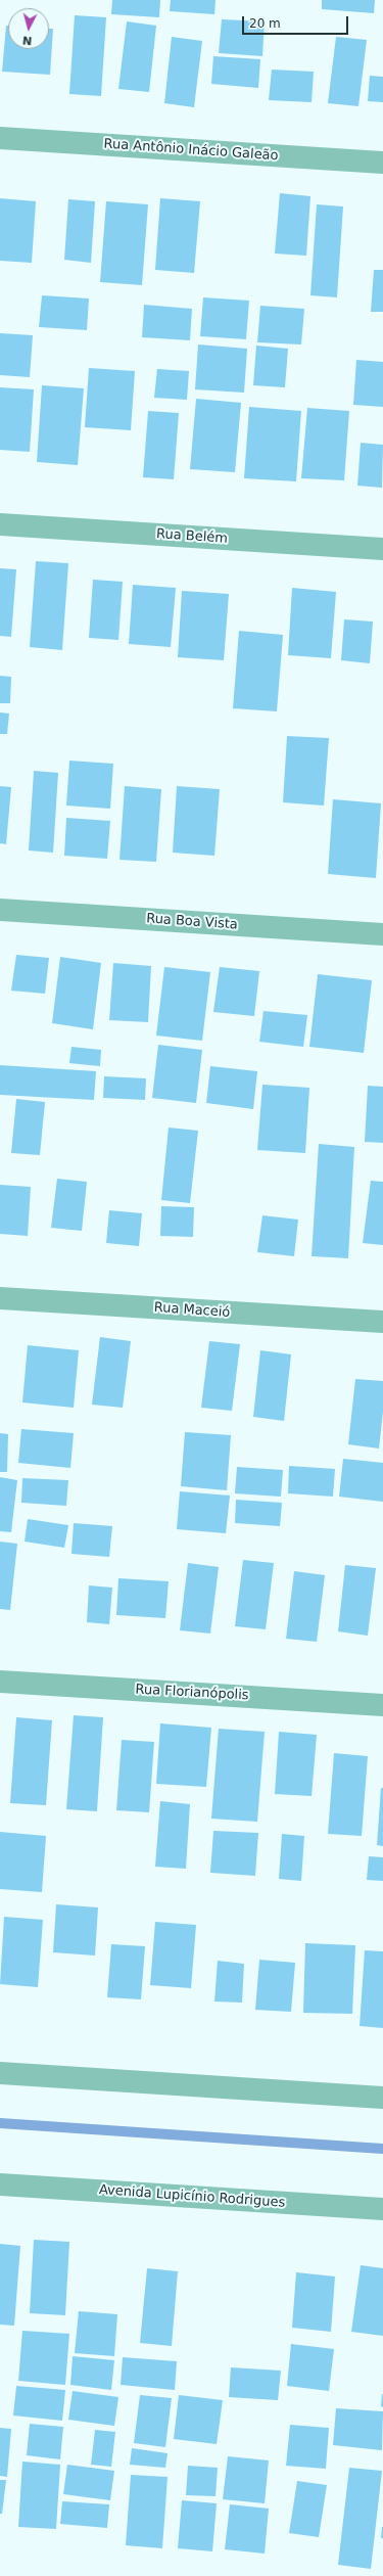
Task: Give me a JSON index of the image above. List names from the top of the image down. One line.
{"streets":{"street":["Rua Antônio Inácio Galeão","Rua Belém","Rua Boa Vista","Rua Maceió","Rua Florianópolis","Avenida Lupicínio Rodrigues"]},"scale_bar":"20 m","north":"bottom"}
